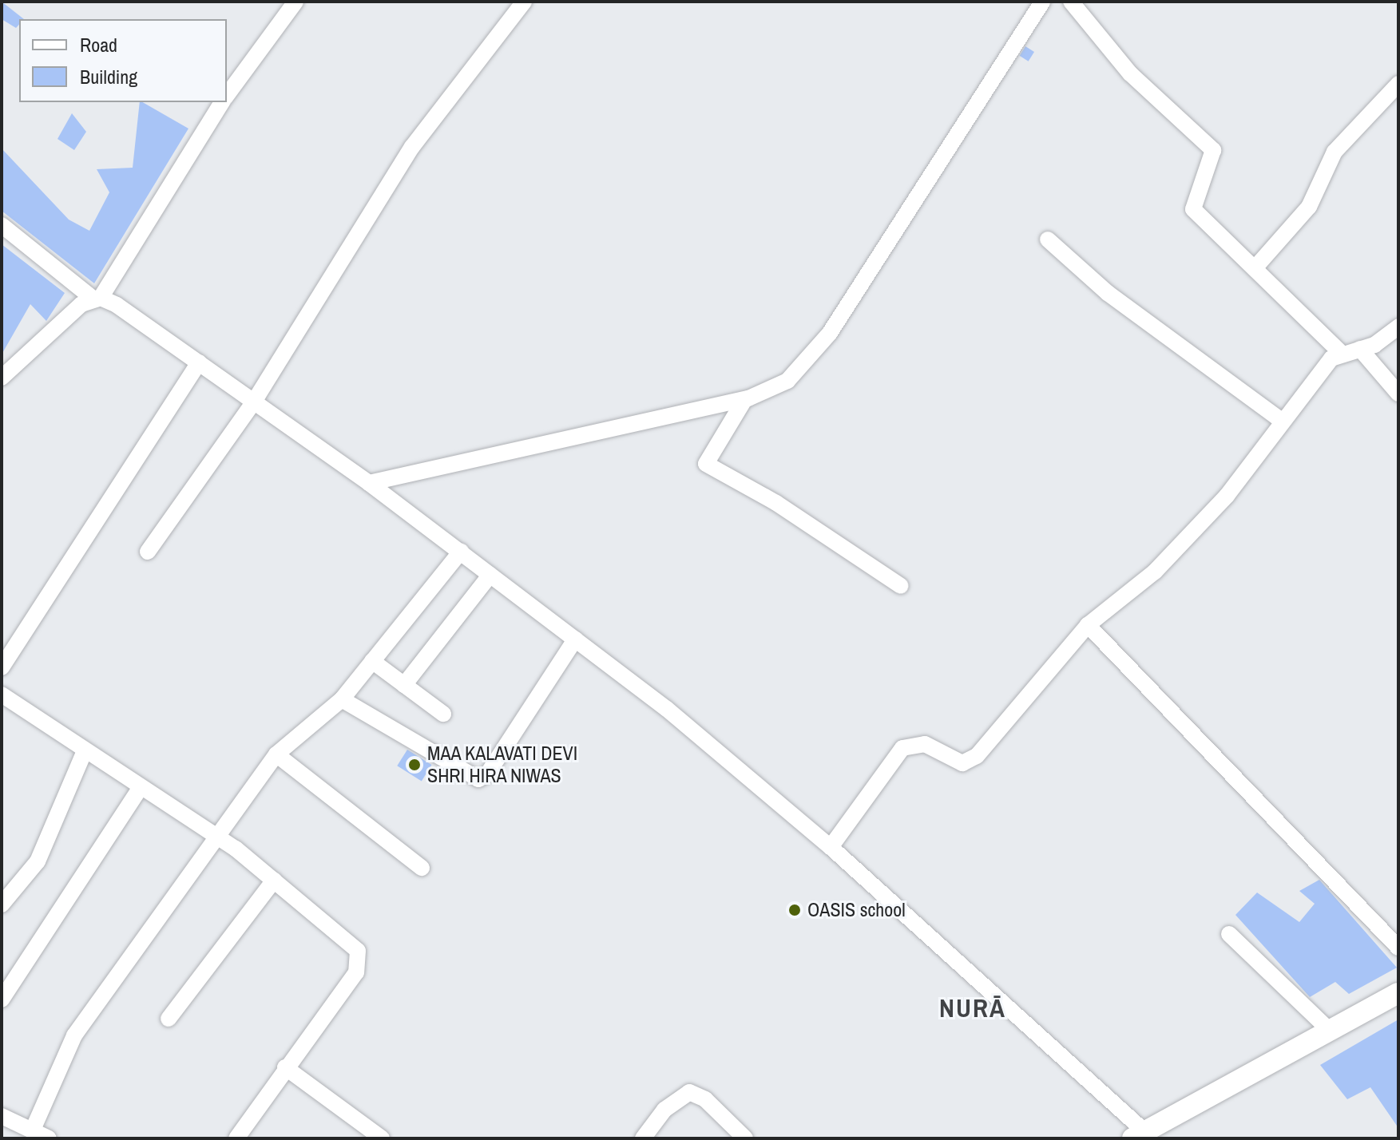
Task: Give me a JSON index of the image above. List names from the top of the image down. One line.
{"districts":["NURĀ"],"places":["MAA KALAVATI DEVI SHRI HIRA NIWAS","OASIS school"],"legend":["Road","Building"]}
